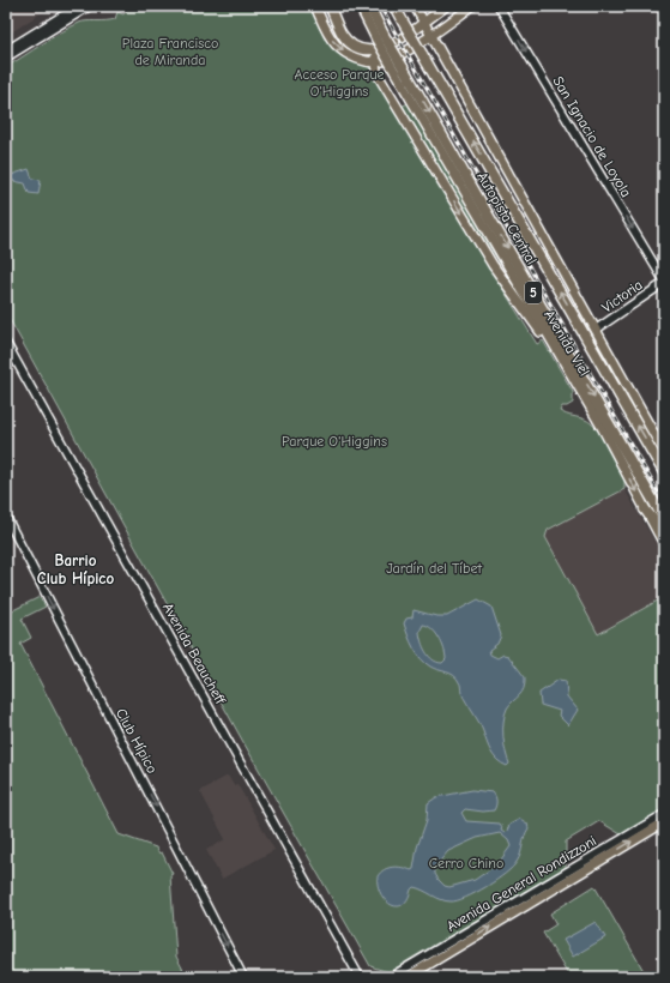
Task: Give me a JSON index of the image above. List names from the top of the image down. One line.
{"streets":{"highway":["Autopista Central","5"],"main road":["San Ignacio de Loyola","Victoria","Avenida Viel","Avenida Beaucheff","Club Hípico","Avenida General Rondizzoni"]},"crossings":[["San Ignacio de Loyola","Victoria"],["Autopista Central","Avenida Viel"]],"one_way":["San Ignacio de Loyola","Club Hípico"],"districts":["Barrio Club Hípico"],"parks":["Plaza Francisco de Miranda","Acceso Parque O'Higgins","Parque O'Higgins","Jardín del Tíbet","Cerro Chino"]}
